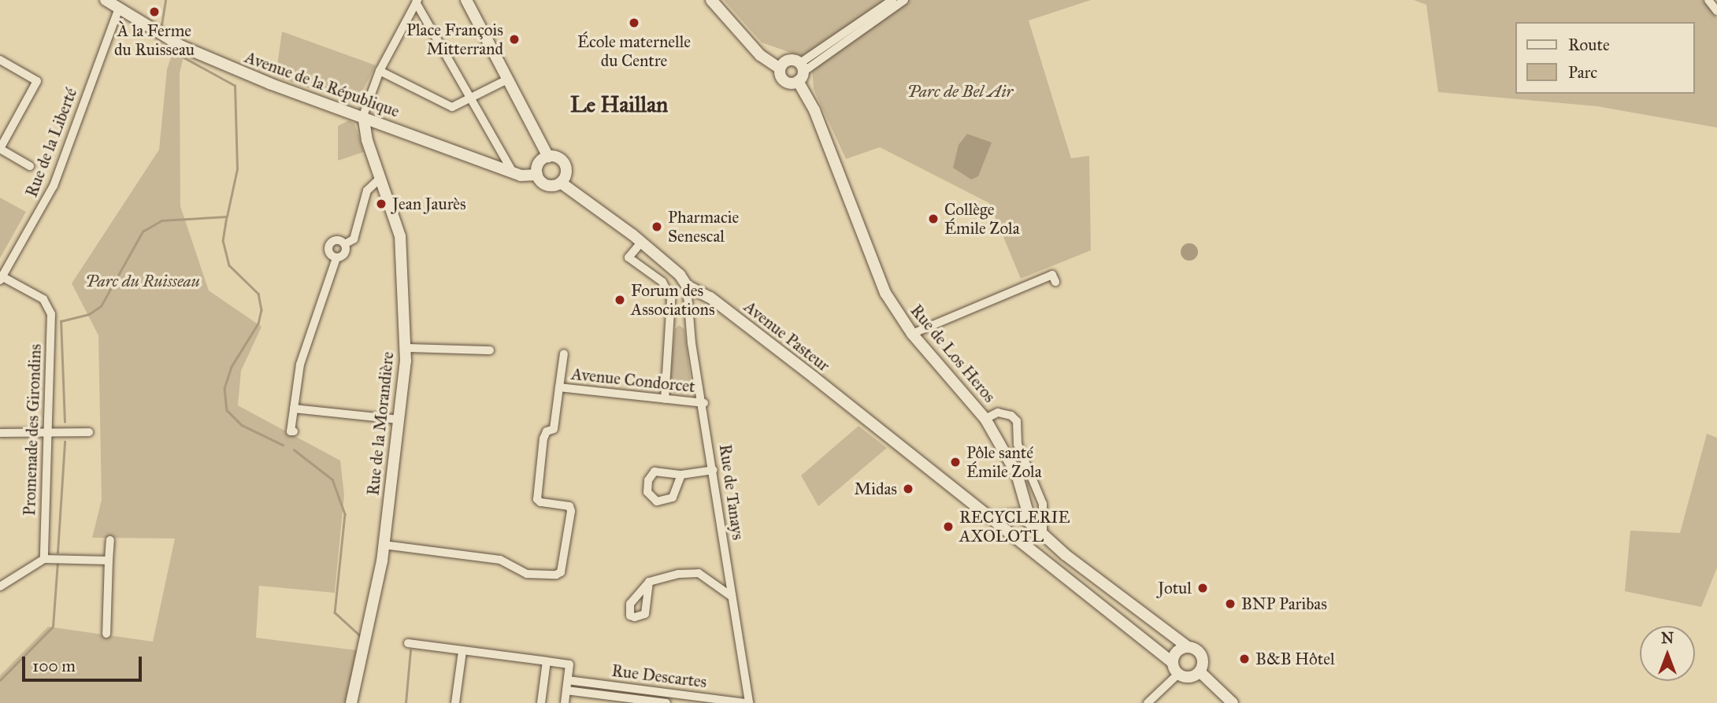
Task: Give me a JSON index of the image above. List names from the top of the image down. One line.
{"streets":{"street":["Avenue de la République","Rue de la Liberté","Avenue Pasteur","Rue de Los Heros","Avenue Condorcet","Rue de la Morandière","Promenade des Girondins","Rue de Tanays","Rue Descartes"]},"crossings":[["Avenue de la République","Rue de la Liberté"],["Avenue de la République","Avenue Pasteur"],["Avenue de la République","Rue de la Morandière"],["Rue de la Liberté","Promenade des Girondins"],["Avenue Pasteur","Rue de Tanays"],["Avenue Condorcet","Rue de la Morandière"],["Avenue Condorcet","Rue de Tanays"],["Rue de Tanays","Rue Descartes"]],"districts":["Le Haillan"],"parks":["Parc de Bel Air","Parc du Ruisseau"],"places":["À la Ferme du Ruisseau","École maternelle du Centre","Place François Mitterrand","Jean Jaurès","Collège Émile Zola","Pharmacie Senescal","Forum des Associations","Pôle santé Émile Zola","Midas","RECYCLERIE AXOLOTL","Jotul","BNP Paribas","B&B Hôtel"],"legend":["Route","Parc"],"scale_bar":"100 m","north":"top"}
